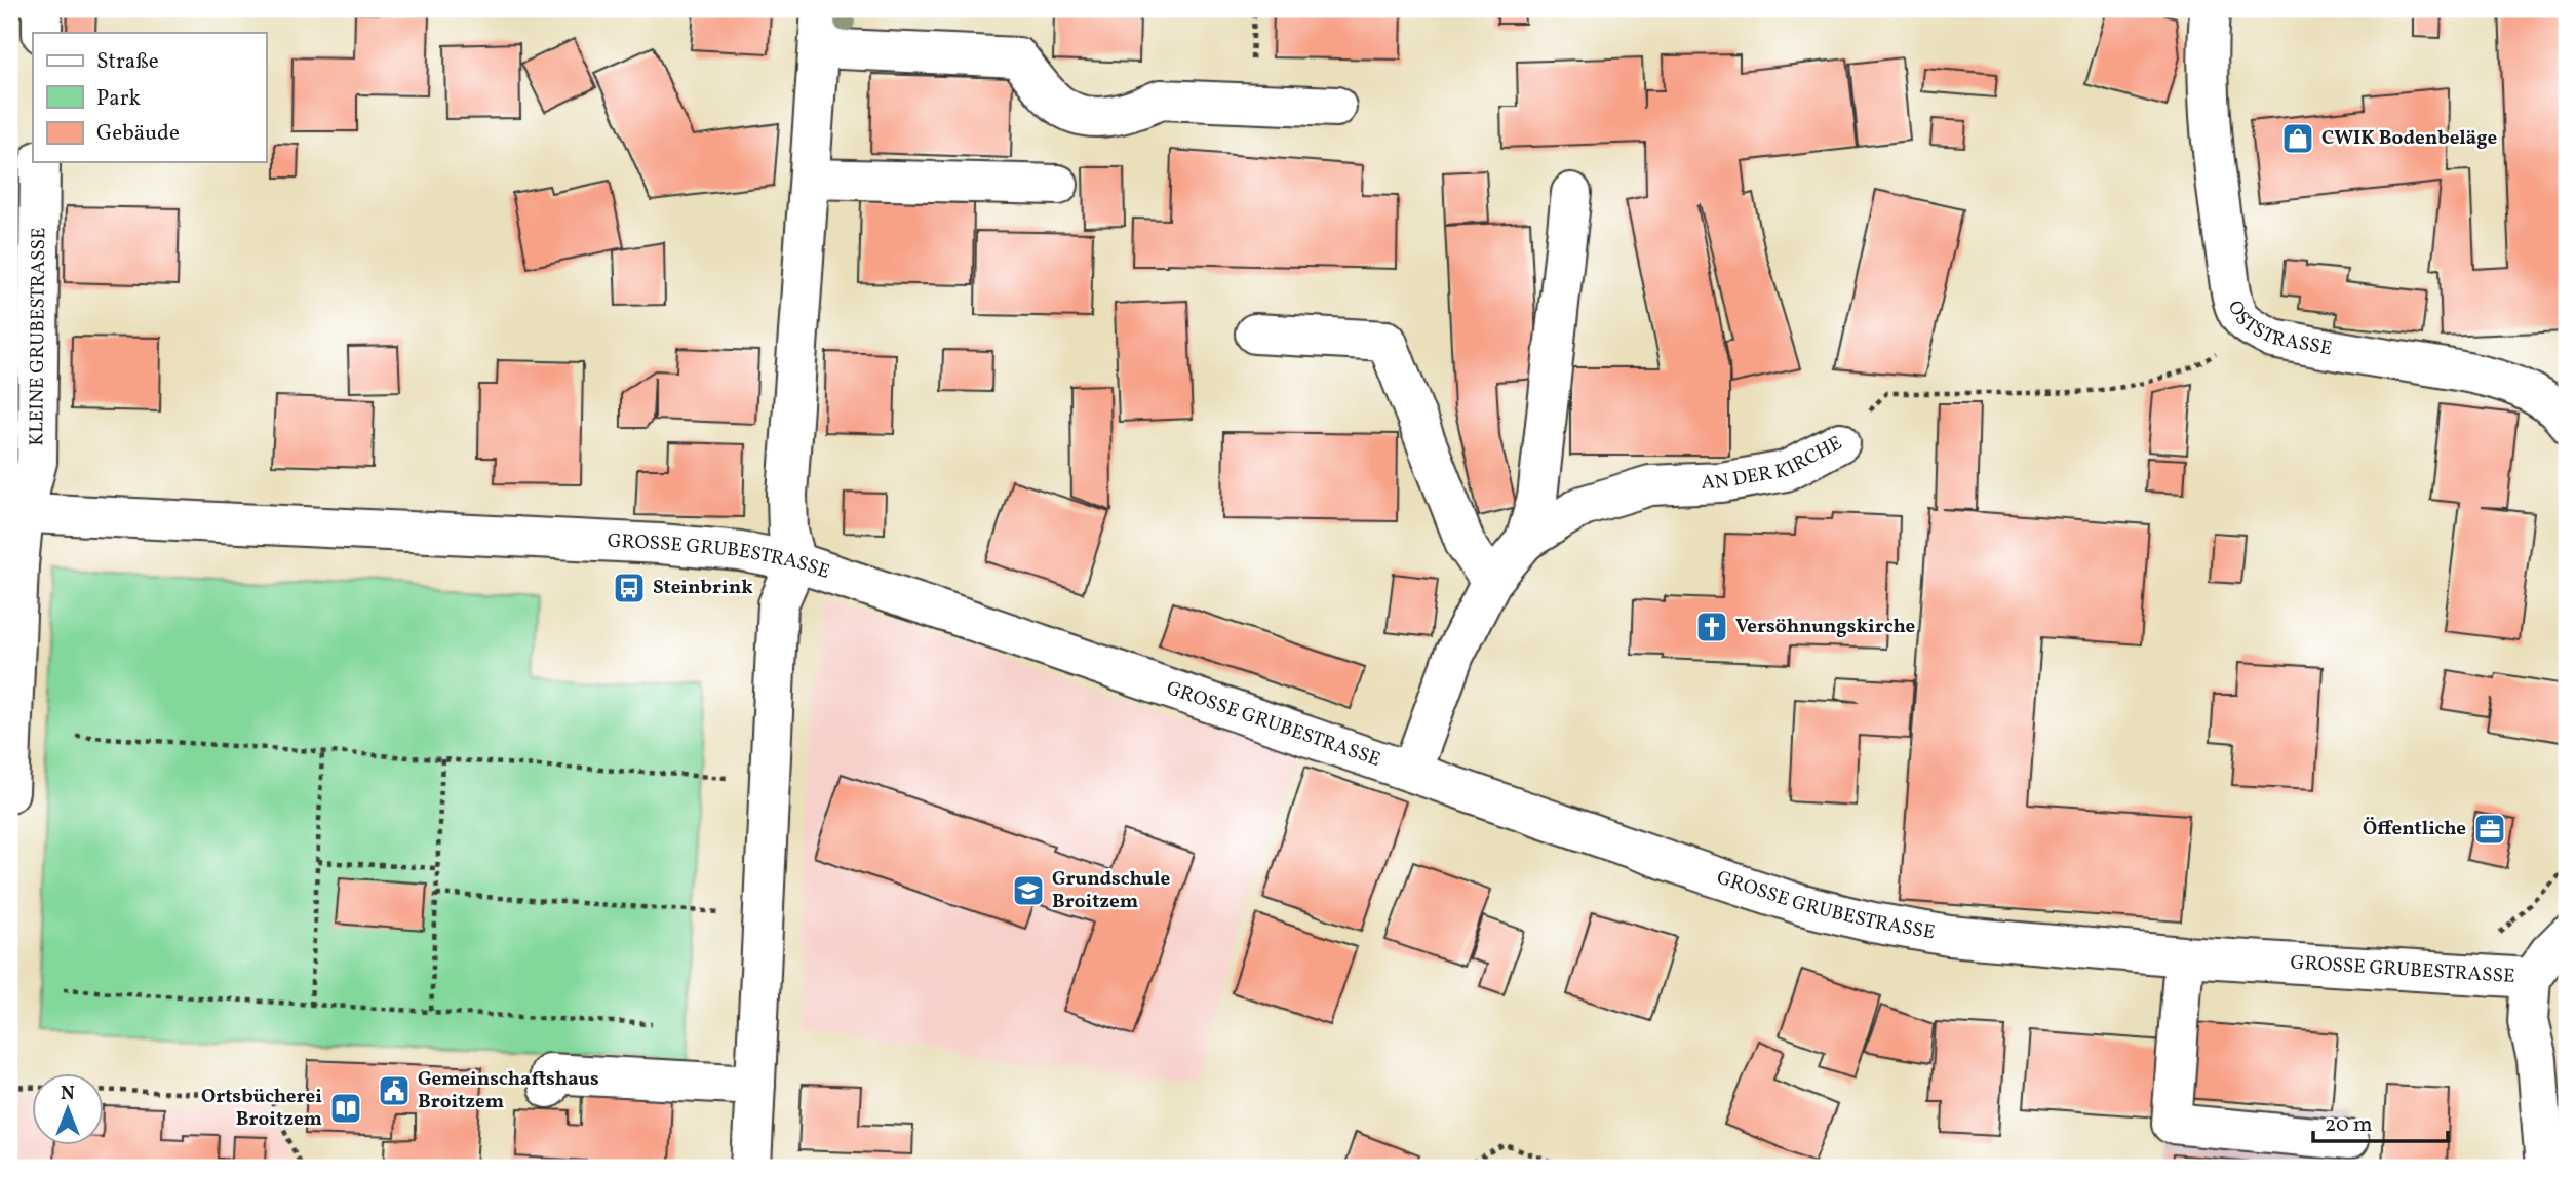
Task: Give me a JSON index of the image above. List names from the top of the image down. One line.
{"streets":{"street":["OSTSTRASSE","KLEINE GRUBESTRASSE","AN DER KIRCHE","GROSSE GRUBESTRASSE"]},"crossings":[["OSTSTRASSE","AN DER KIRCHE"],["KLEINE GRUBESTRASSE","GROSSE GRUBESTRASSE"],["AN DER KIRCHE","GROSSE GRUBESTRASSE"]],"places":{"shop":["CWIK Bodenbeläge"],"bus stop":["Steinbrink"],"church":["Versöhnungskirche"],"office":["Öffentliche"],"school or university":["Grundschule Broitzem"],"public building":["Gemeinschaftshaus Broitzem"],"library":["Ortsbücherei Broitzem"]},"legend":["Straße","Park","Gebäude"],"scale_bar":"20 m","north":"top"}
